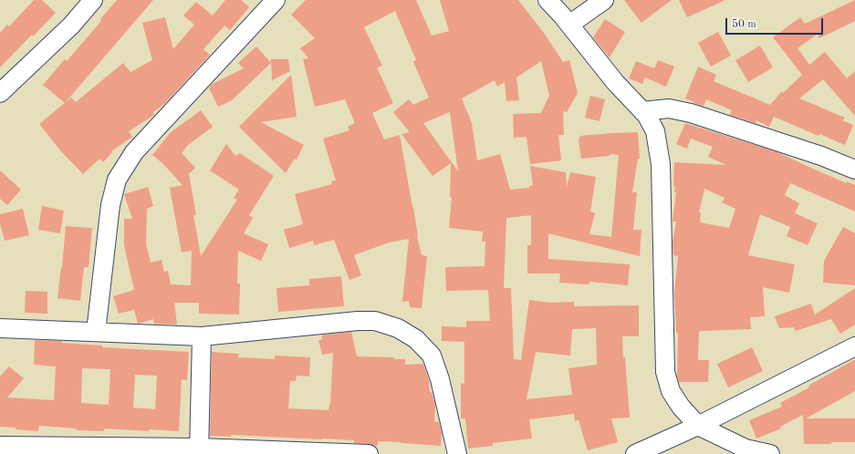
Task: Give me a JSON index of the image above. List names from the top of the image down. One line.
{"scale_bar":"50 m"}
